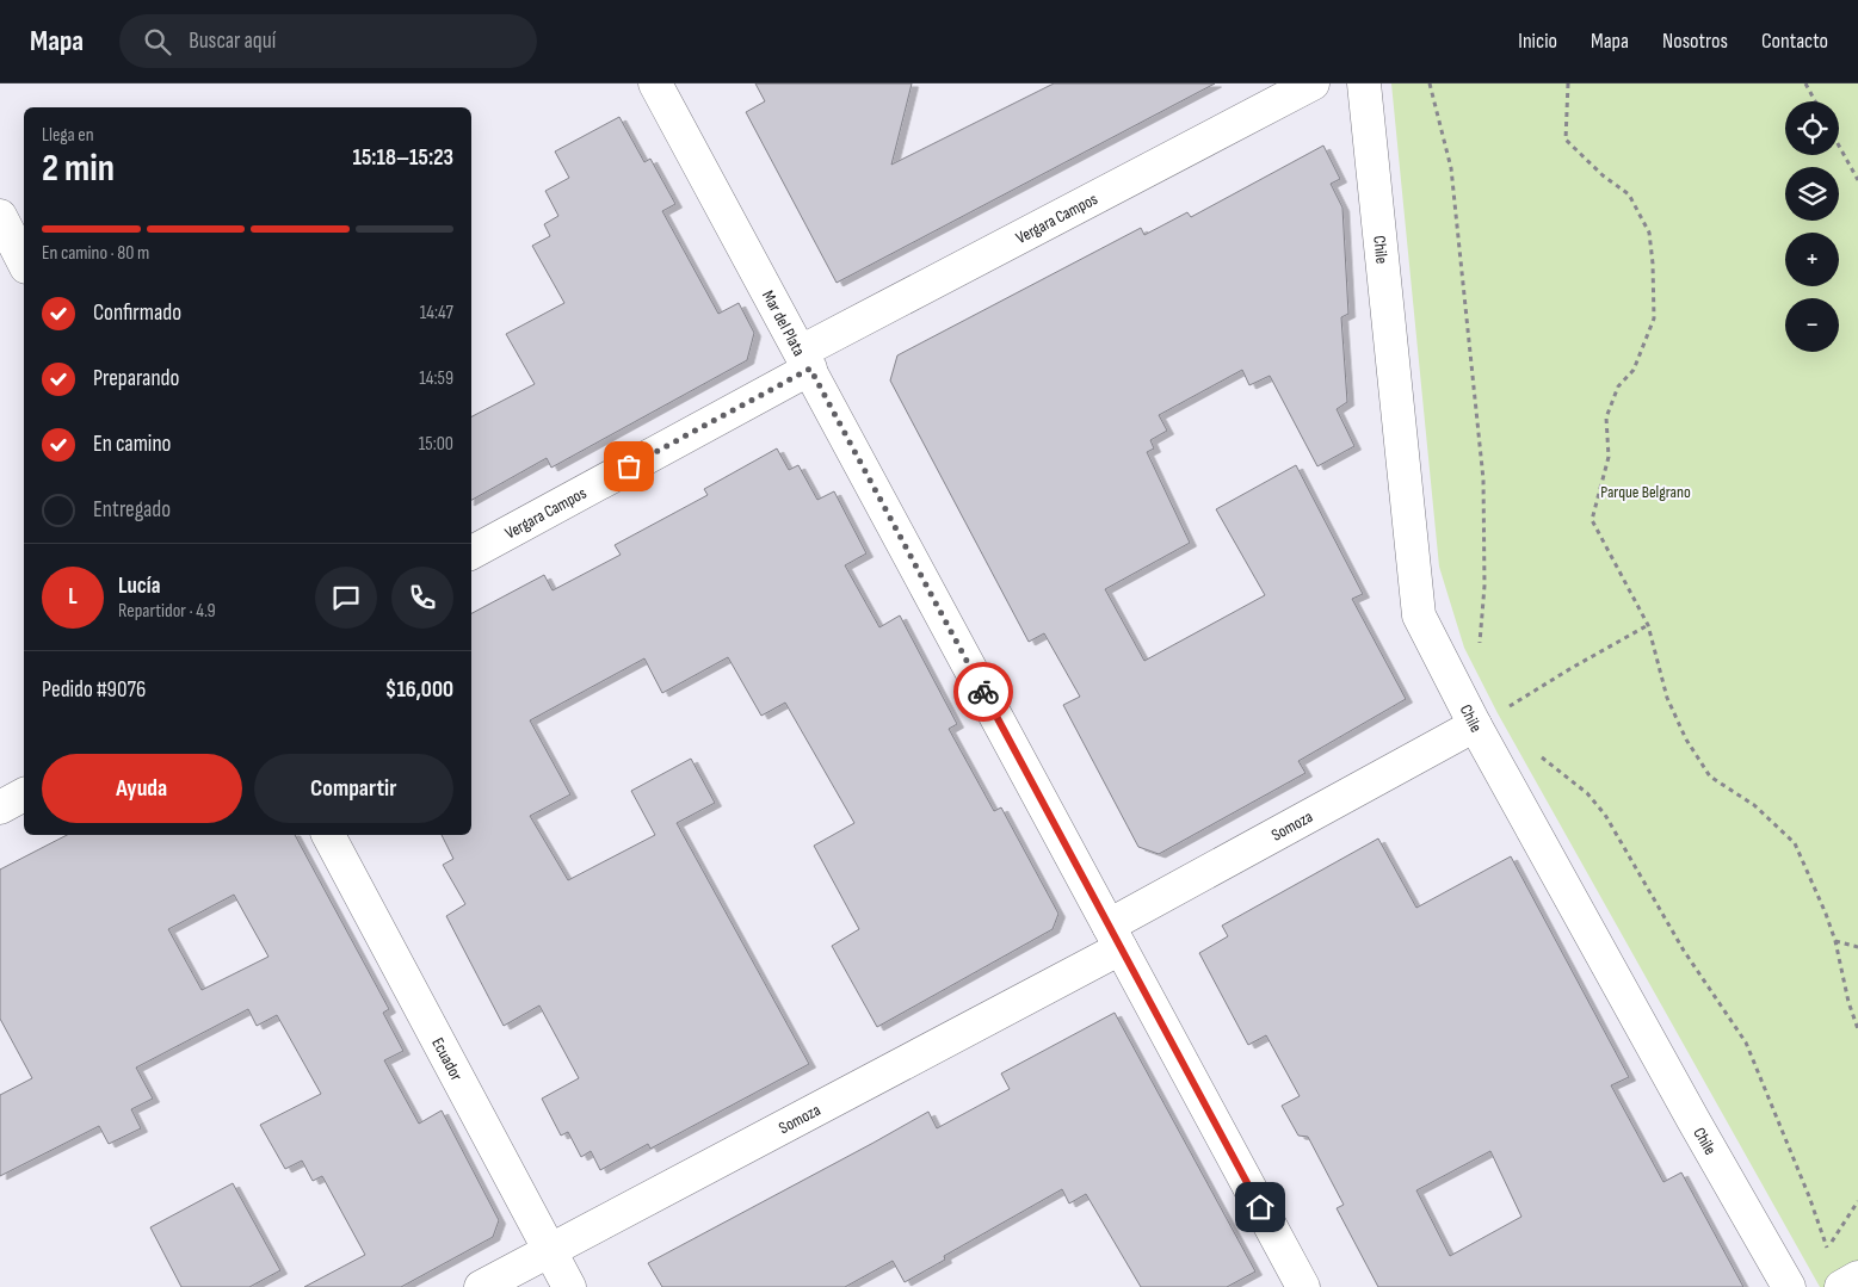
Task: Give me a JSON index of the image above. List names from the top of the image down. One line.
{"streets":{"street":["Vergara Campos","Chile","Mar del Plata","Somoza","Ecuador"]},"crossings":[["Vergara Campos","Mar del Plata"],["Chile","Somoza"],["Mar del Plata","Somoza"],["Somoza","Ecuador"]],"parks":["Parque Belgrano"],"page":{"header":"Mapa","search":"Buscar aquí","nav":["Inicio","Mapa","Nosotros","Contacto"],"map_buttons":["+","−"],"heading":["2 min","Llega en","15:18–15:23"],"panel":["Lucía","Repartidor · 4.9","Pedido #9076","$16,000"],"bar":"En camino · 80 m","list":[["Confirmado","14:47"],["Preparando","14:59"],["En camino","15:00"],"Entregado"],"round":"L","buttons":["Ayuda","Compartir"]}}
